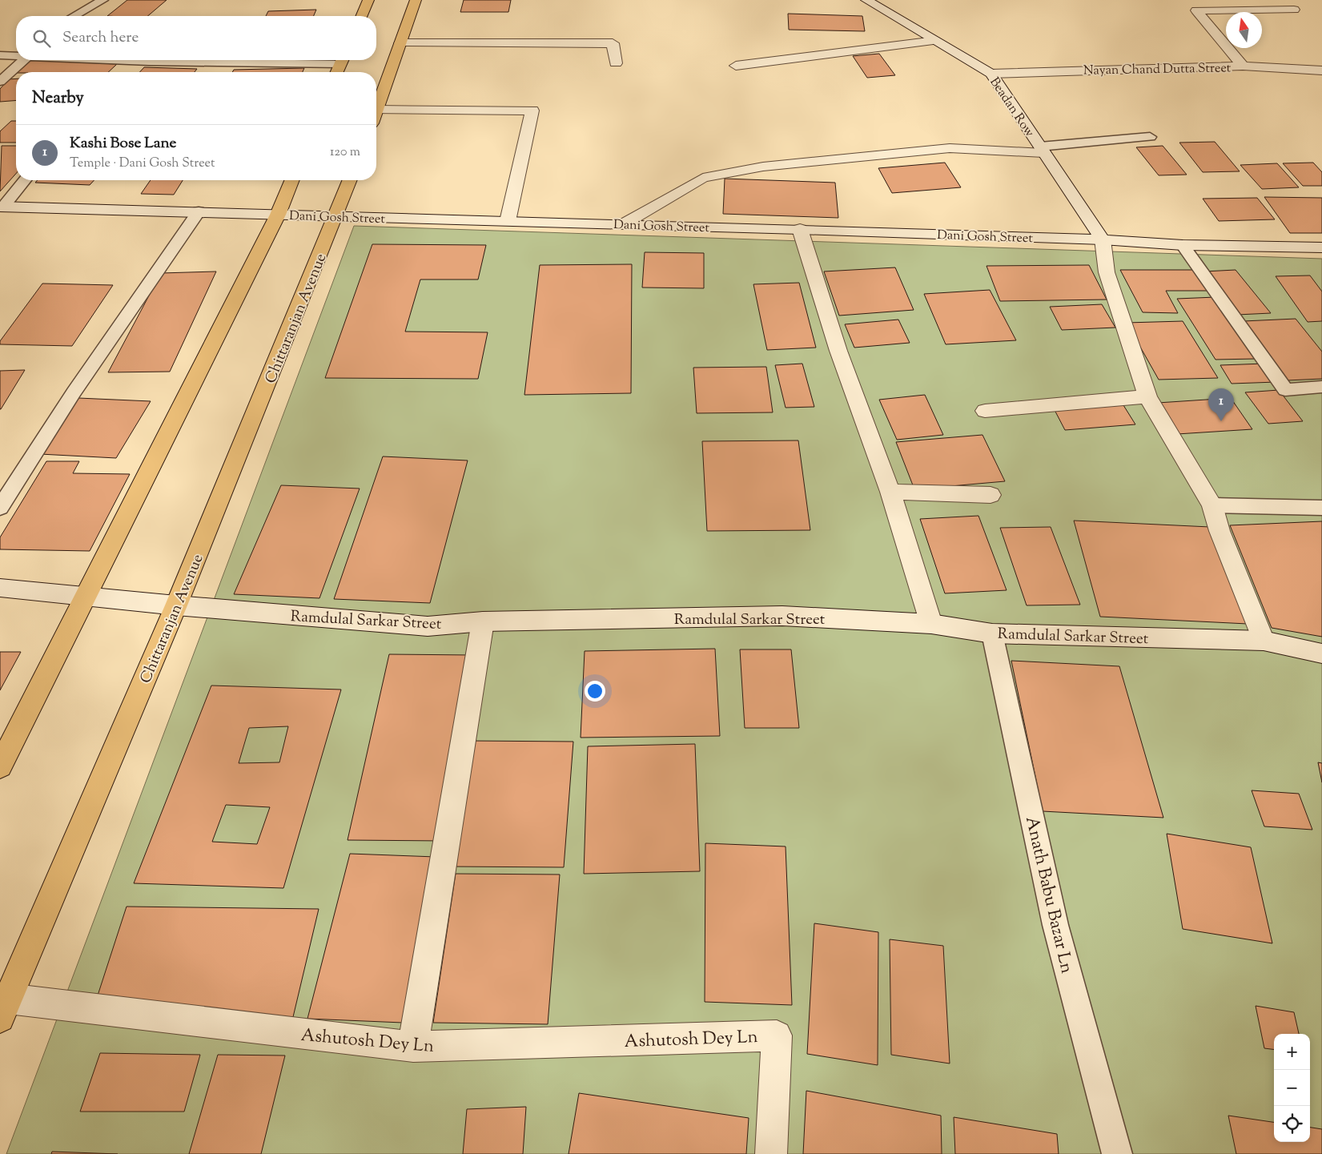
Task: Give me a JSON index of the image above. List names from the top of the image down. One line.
{"streets":{"main road":["Chittaranjan Avenue"],"street":["Nayan Chand Dutta Street","Beadan Row","Dani Gosh Street","Ramdulal Sarkar Street","Ashutosh Dey Ln"],"lane":["Anath Babu Bazar Ln"]},"crossings":[["Nayan Chand Dutta Street","Beadan Row"],["Beadan Row","Dani Gosh Street"],["Dani Gosh Street","Chittaranjan Avenue"],["Chittaranjan Avenue","Ramdulal Sarkar Street"],["Chittaranjan Avenue","Ashutosh Dey Ln"],["Ramdulal Sarkar Street","Anath Babu Bazar Ln"]],"north":"top","page":{"search":"Search here","heading":"Nearby","list":[{"mark":"1","name":"Kashi Bose Lane","note":"Temple · Dani Gosh Street","value":"120 m"}],"pins":"1","map_buttons":["+","−"]}}
